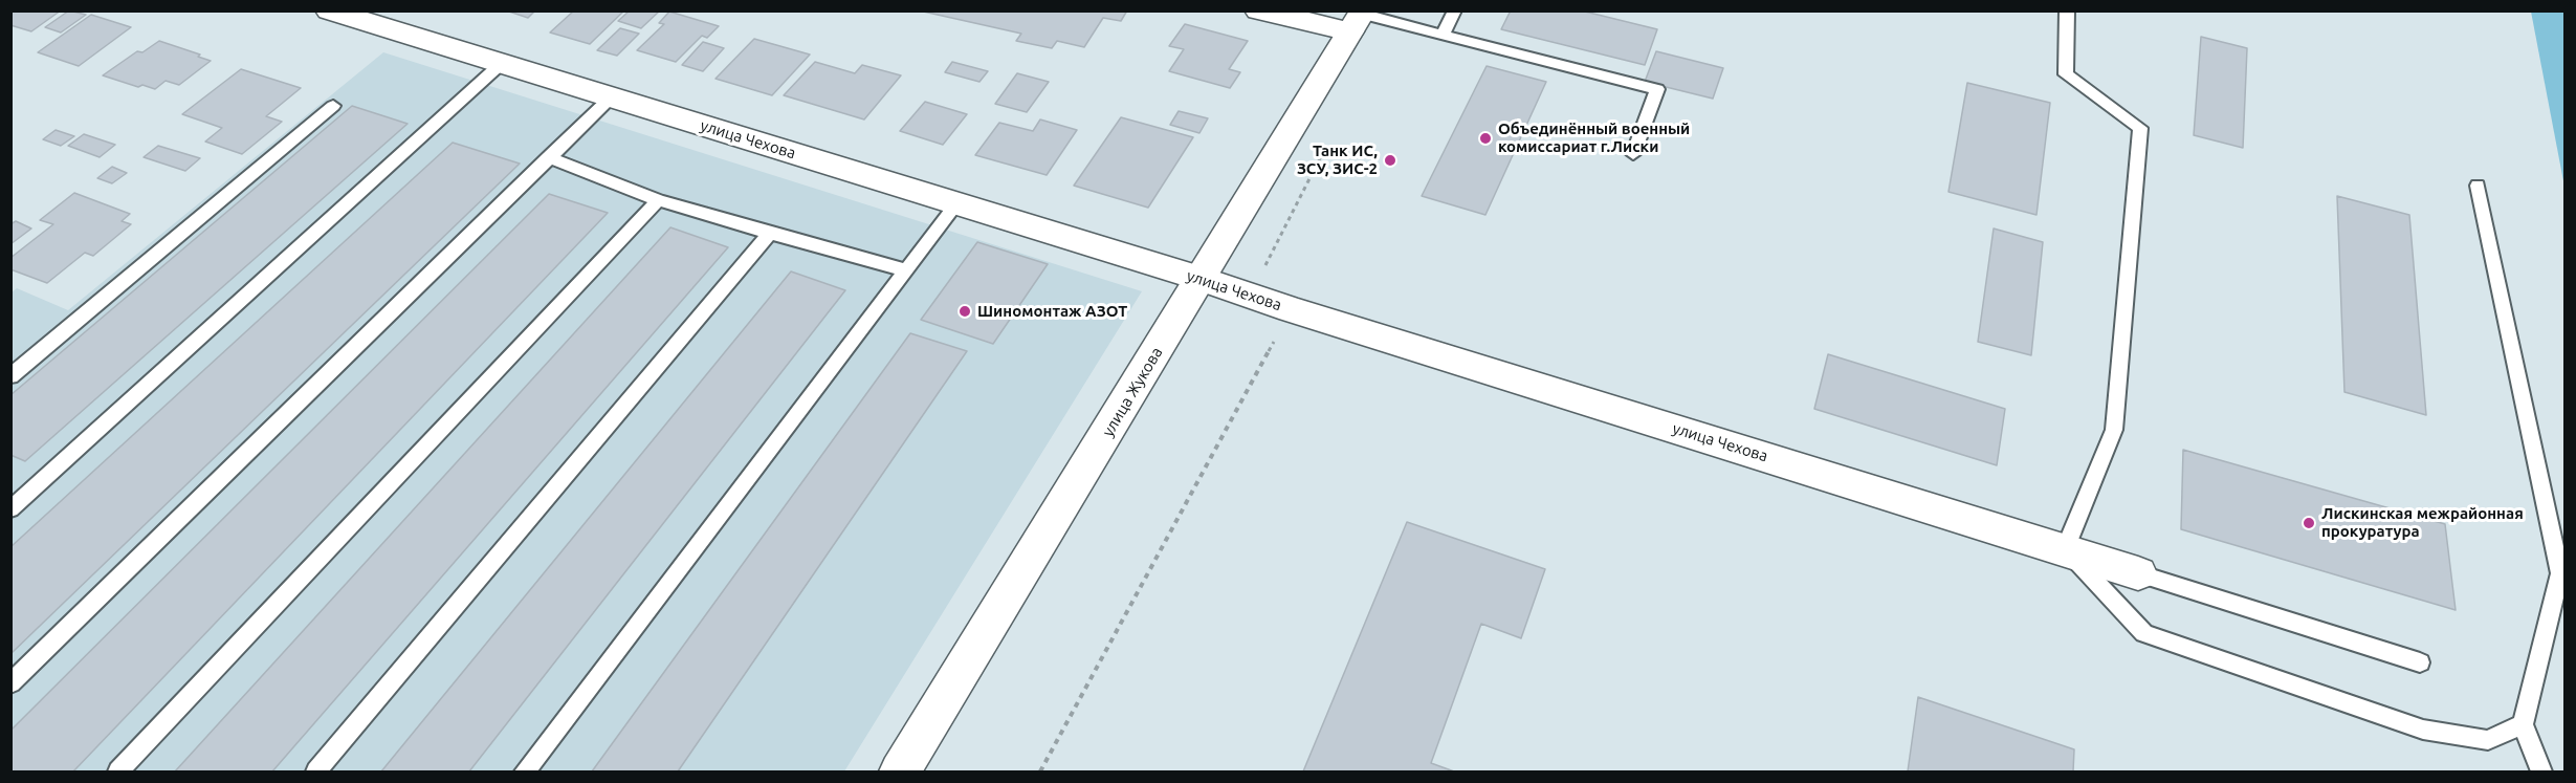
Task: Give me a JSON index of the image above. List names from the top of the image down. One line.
{"streets":{"street":["улица Чехова","улица Жукова"]},"crossings":[["улица Чехова","улица Жукова"]],"places":["Объединённый военный комиссариат г.Лиски","Танк ИС, ЗСУ, ЗИС-2","Шиномонтаж АЗОТ","Лискинская межрайонная прокуратура"]}
